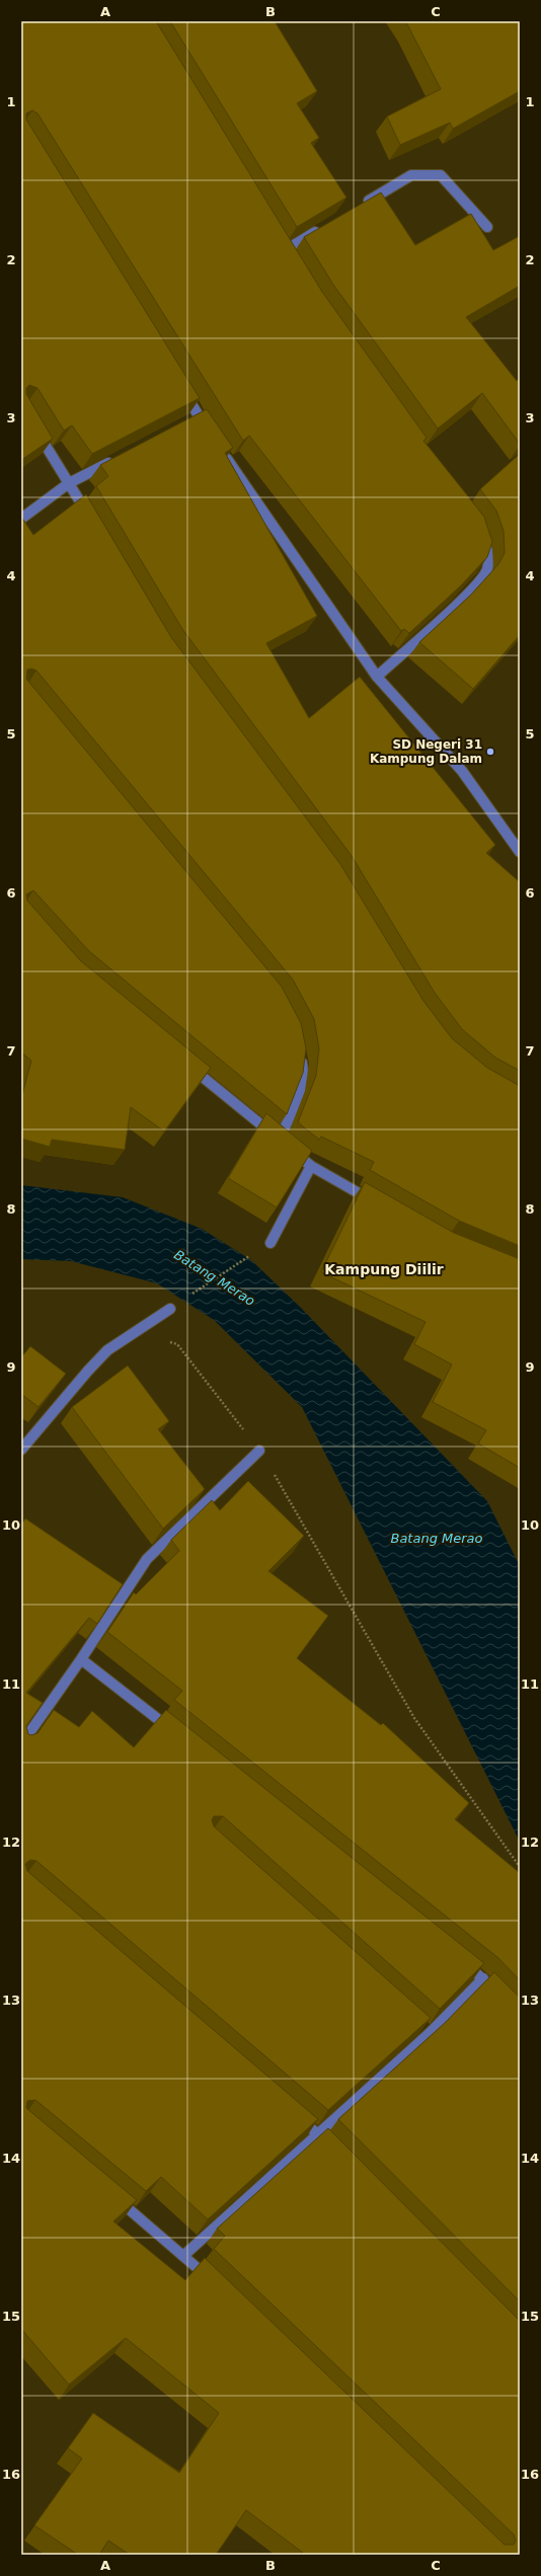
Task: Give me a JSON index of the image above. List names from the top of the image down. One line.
{"districts":["Kampung Diilir"],"water":["Batang Merao"],"places":["SD Negeri 31 Kampung Dalam"],"grid":{"columns":["A","B","C"],"rows":["1","2","3","4","5","6","7","8","9","10","11","12","13","14","15","16"]}}
